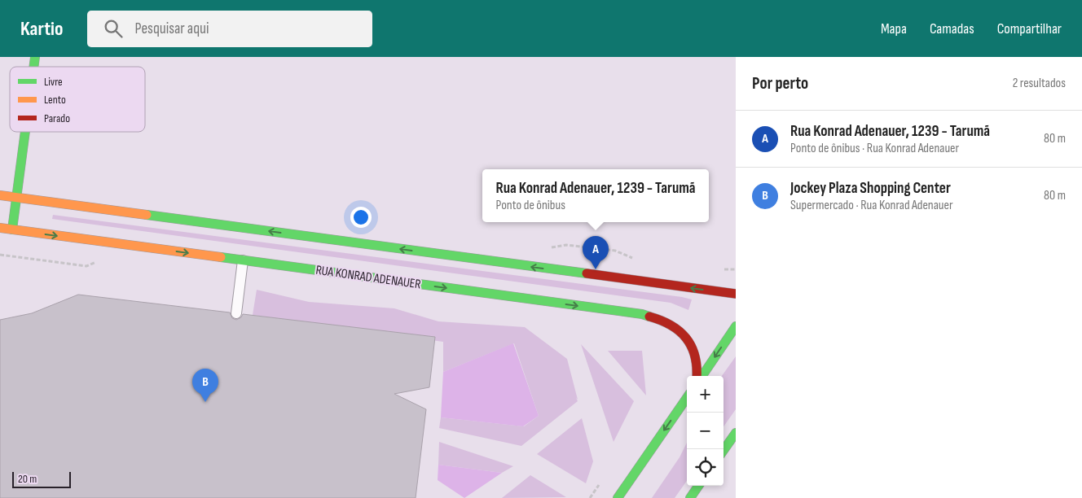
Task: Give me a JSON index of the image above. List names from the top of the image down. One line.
{"streets":{"main road":["RUA KONRAD ADENAUER"]},"legend":["Livre","Lento","Parado"],"scale_bar":"20 m","page":{"header":"Kartio","search":"Pesquisar aqui","nav":["Mapa","Camadas","Compartilhar"],"heading":["Por perto","2 resultados"],"list":[{"mark":"A","name":"Rua Konrad Adenauer, 1239 - Tarumã","note":"Ponto de ônibus · Rua Konrad Adenauer","value":"80 m"},{"mark":"B","name":"Jockey Plaza Shopping Center","note":"Supermercado · Rua Konrad Adenauer","value":"80 m"}],"popup":["Rua Konrad Adenauer, 1239 - Tarumã","Ponto de ônibus"],"pins":["A","B"],"map_buttons":["+","−"],"scale":"20 m"}}
